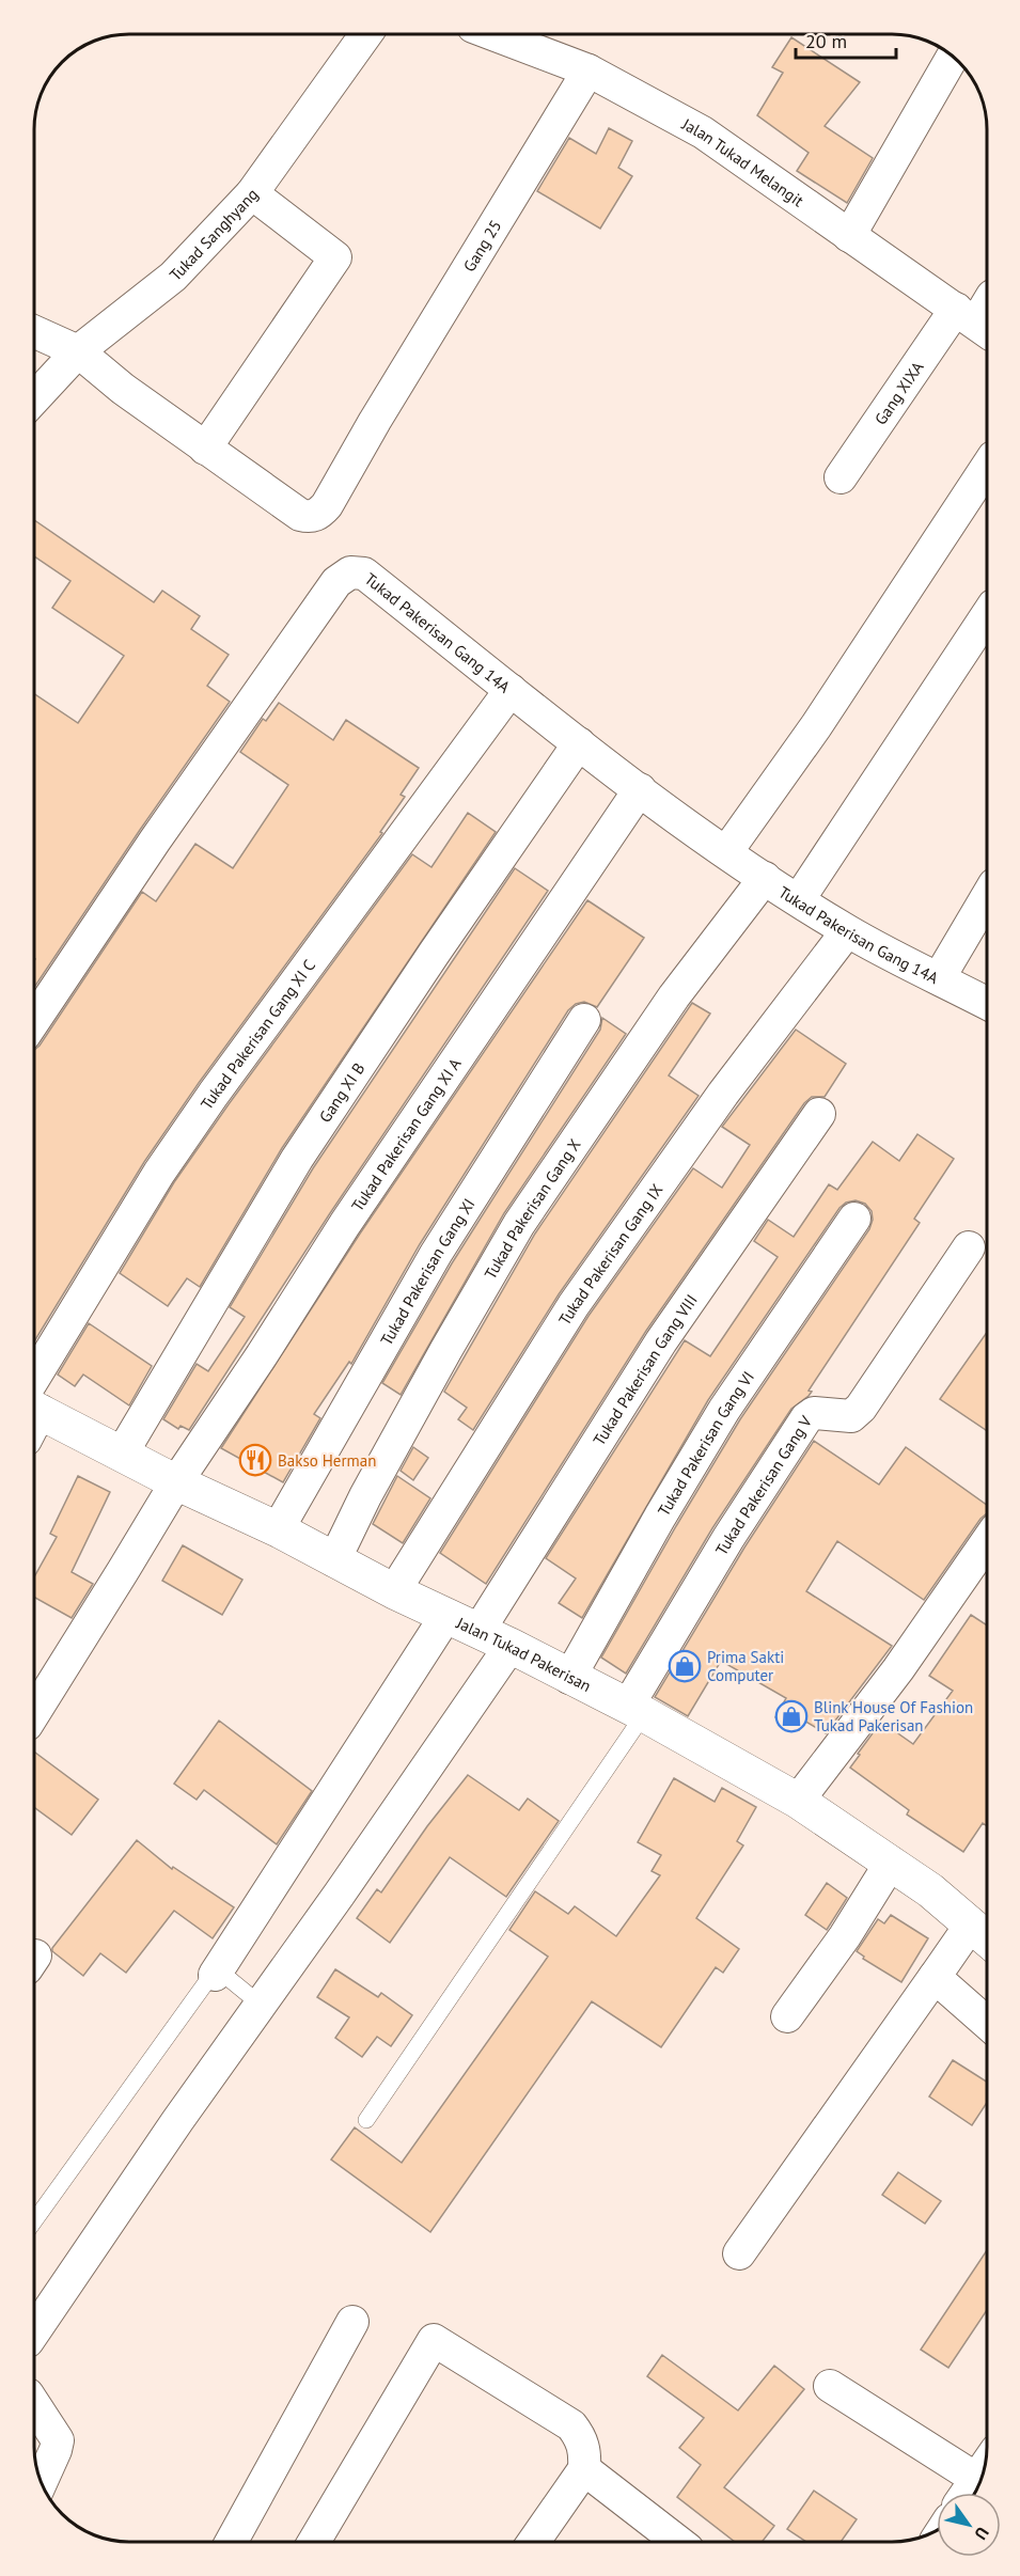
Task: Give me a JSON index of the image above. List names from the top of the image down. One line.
{"streets":{"street":["Jalan Tukad Melangit","Tukad Sanghyang","Gang 25","Gang XIXA","Tukad Pakerisan Gang 14A","Tukad Pakerisan Gang XI C","Gang XI B","Tukad Pakerisan Gang XI A","Tukad Pakerisan Gang X","Tukad Pakerisan Gang IX","Tukad Pakerisan Gang XI","Tukad Pakerisan Gang VIII","Tukad Pakerisan Gang VI","Tukad Pakerisan Gang V","Jalan Tukad Pakerisan"]},"crossings":[["Jalan Tukad Melangit","Gang 25"],["Jalan Tukad Melangit","Gang XIXA"],["Tukad Pakerisan Gang 14A","Tukad Pakerisan Gang XI C"],["Tukad Pakerisan Gang 14A","Gang XI B"],["Tukad Pakerisan Gang 14A","Tukad Pakerisan Gang XI A"],["Tukad Pakerisan Gang 14A","Tukad Pakerisan Gang X"],["Tukad Pakerisan Gang 14A","Tukad Pakerisan Gang IX"],["Gang XI B","Jalan Tukad Pakerisan"],["Tukad Pakerisan Gang XI A","Jalan Tukad Pakerisan"],["Tukad Pakerisan Gang X","Jalan Tukad Pakerisan"],["Tukad Pakerisan Gang IX","Jalan Tukad Pakerisan"],["Tukad Pakerisan Gang XI","Jalan Tukad Pakerisan"],["Tukad Pakerisan Gang VIII","Jalan Tukad Pakerisan"],["Tukad Pakerisan Gang VI","Jalan Tukad Pakerisan"],["Tukad Pakerisan Gang V","Jalan Tukad Pakerisan"]],"places":{"restaurant":["Bakso Herman"],"shop":["Prima Sakti Computer","Blink House Of Fashion Tukad Pakerisan"]},"scale_bar":"20 m","north":"bottom right"}
